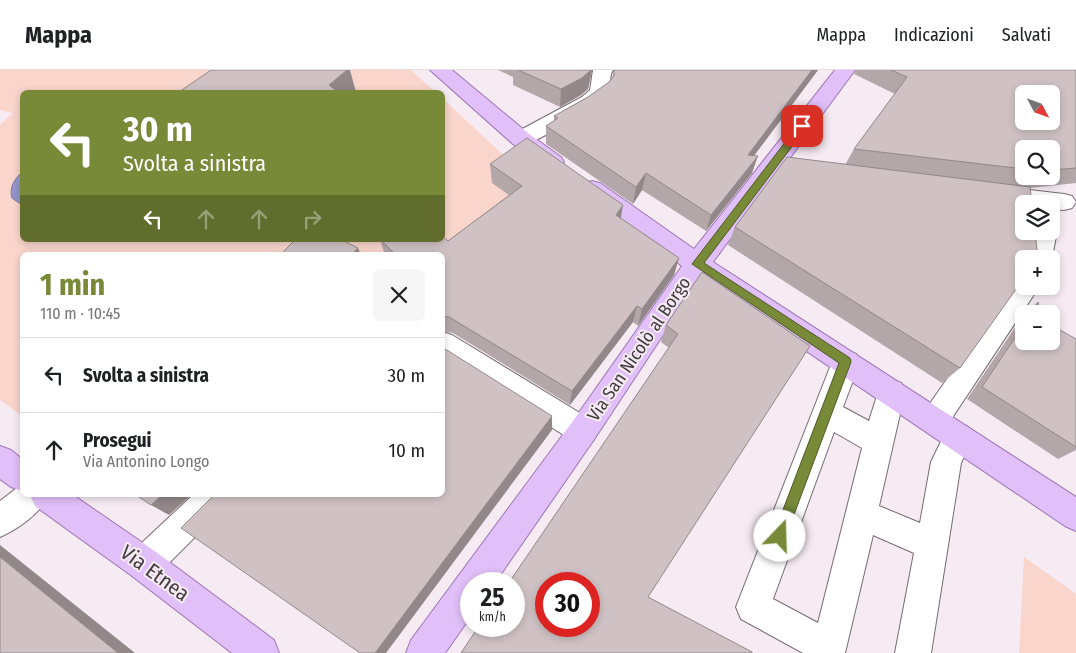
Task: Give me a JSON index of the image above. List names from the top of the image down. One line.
{"streets":{"main road":["Via San Nicolò al Borgo","Via Etnea"]},"north":"bottom right","page":{"header":"Mappa","nav":["Mappa","Indicazioni","Salvati"],"map_buttons":["+","−"],"turn":["30 m","Svolta a sinistra"],"heading":["1 min","110 m · 10:45"],"list":[{"name":"Svolta a sinistra","value":"30 m"},{"name":"Prosegui","note":"Via Antonino Longo","value":"10 m"}],"speed":"25 km/h","limit":"30"}}
